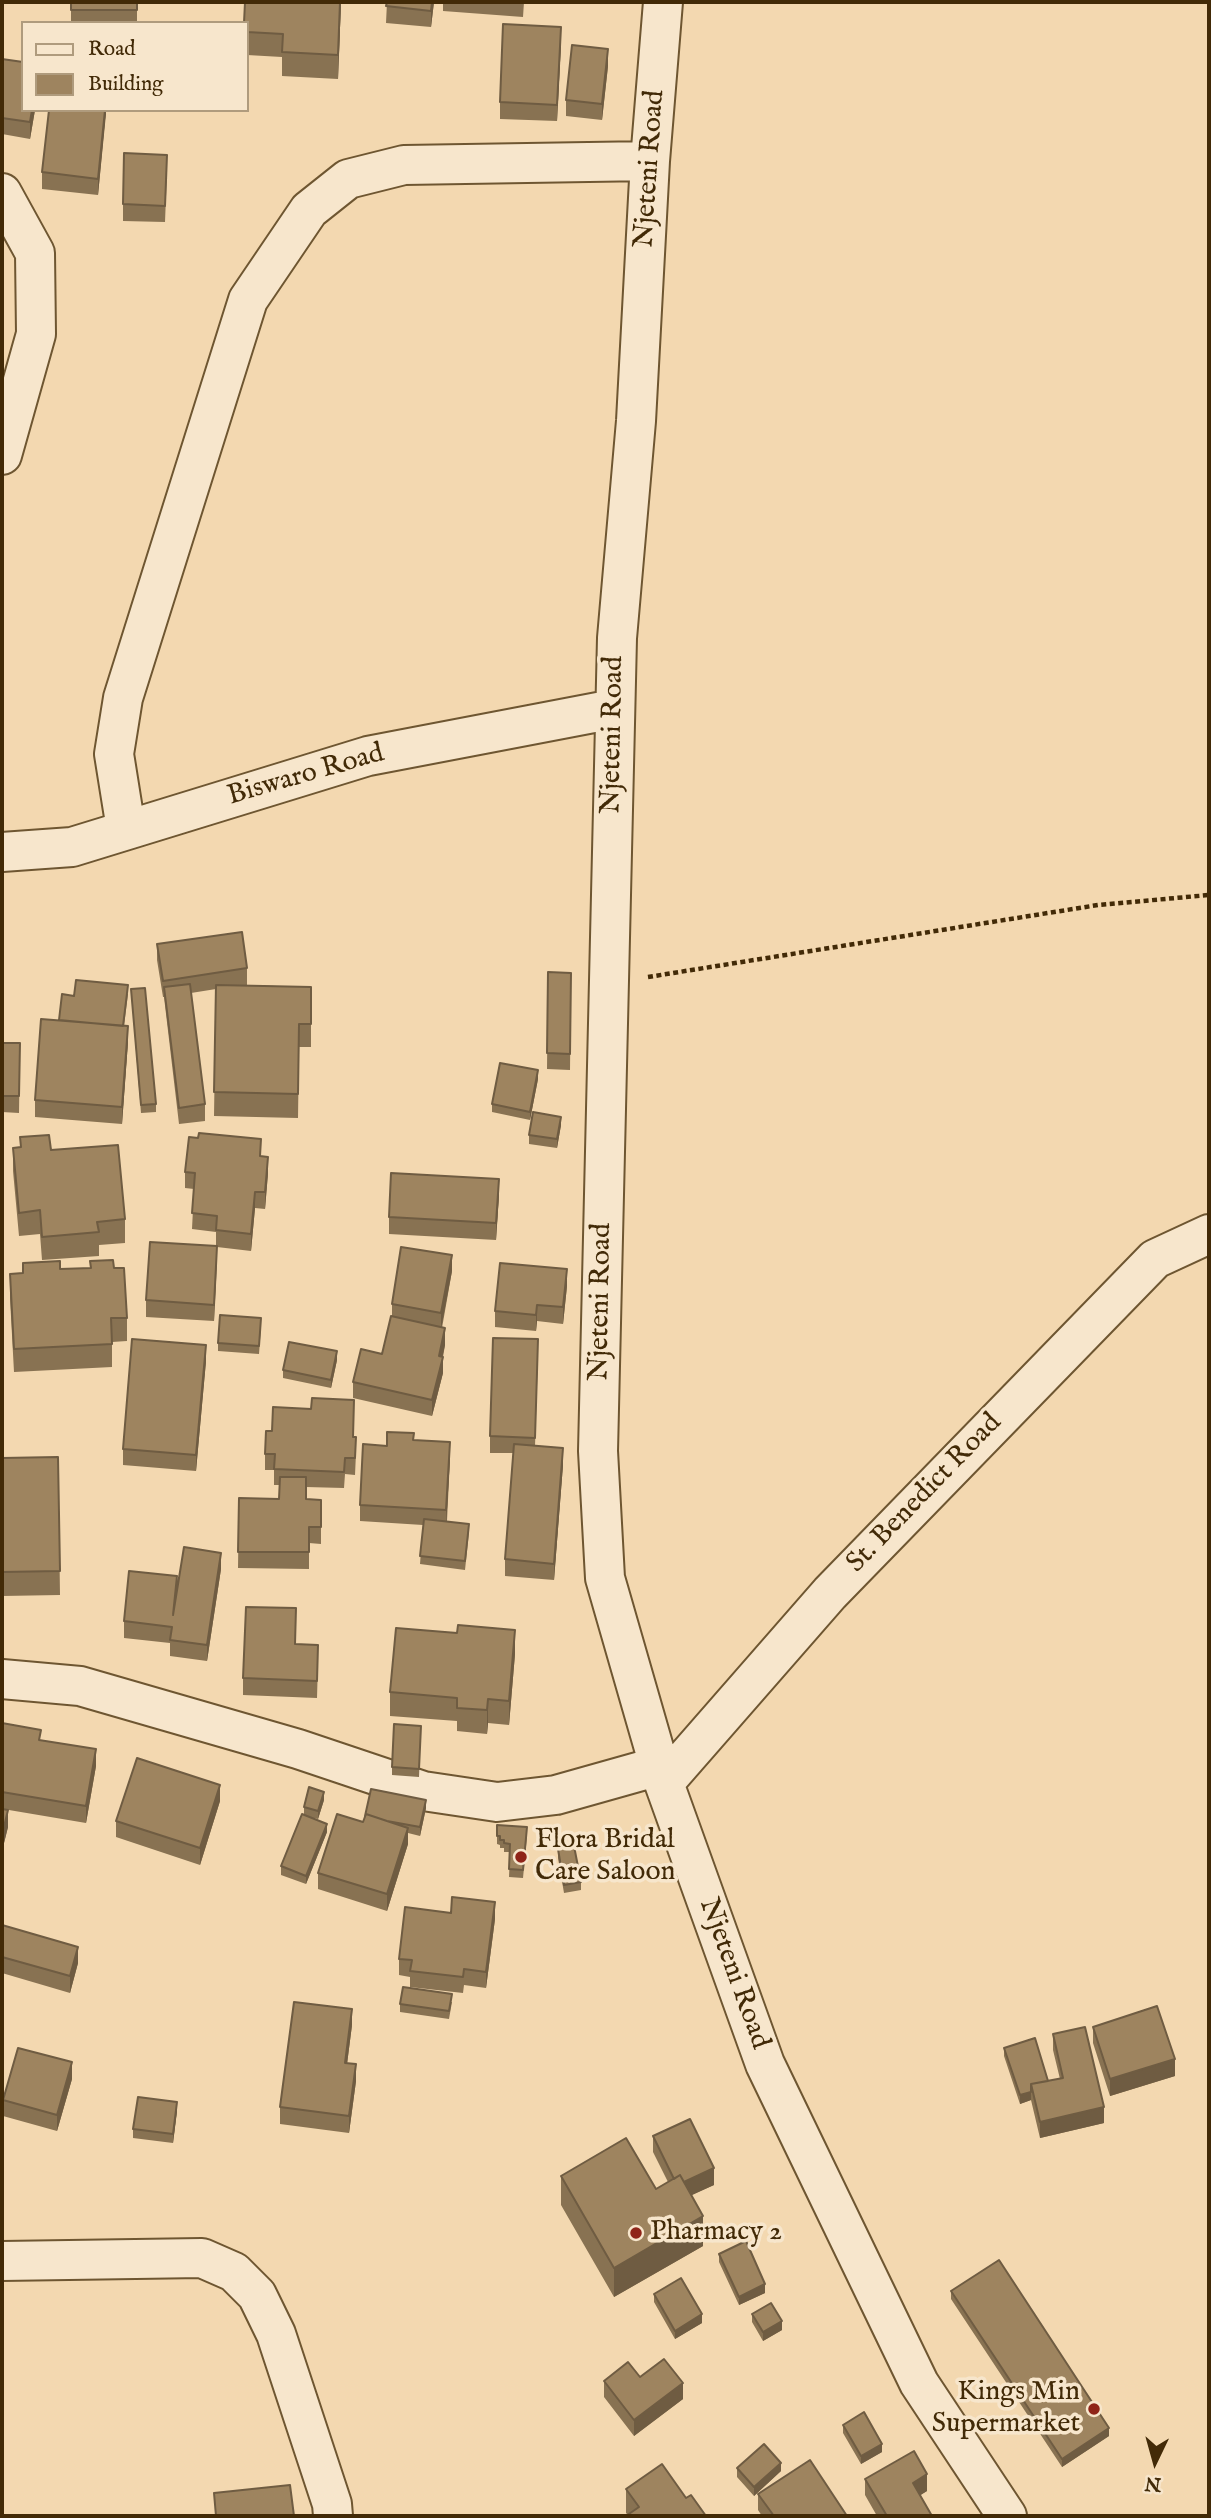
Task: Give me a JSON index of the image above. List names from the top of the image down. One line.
{"streets":{"street":["Njeteni Road","Biswaro Road","St. Benedict Road"]},"crossings":[["Njeteni Road","Biswaro Road"],["Njeteni Road","St. Benedict Road"]],"places":["Flora Bridal Care Saloon","Pharmacy 2","Kings Min Supermarket"],"legend":["Road","Building"],"north":"bottom"}
